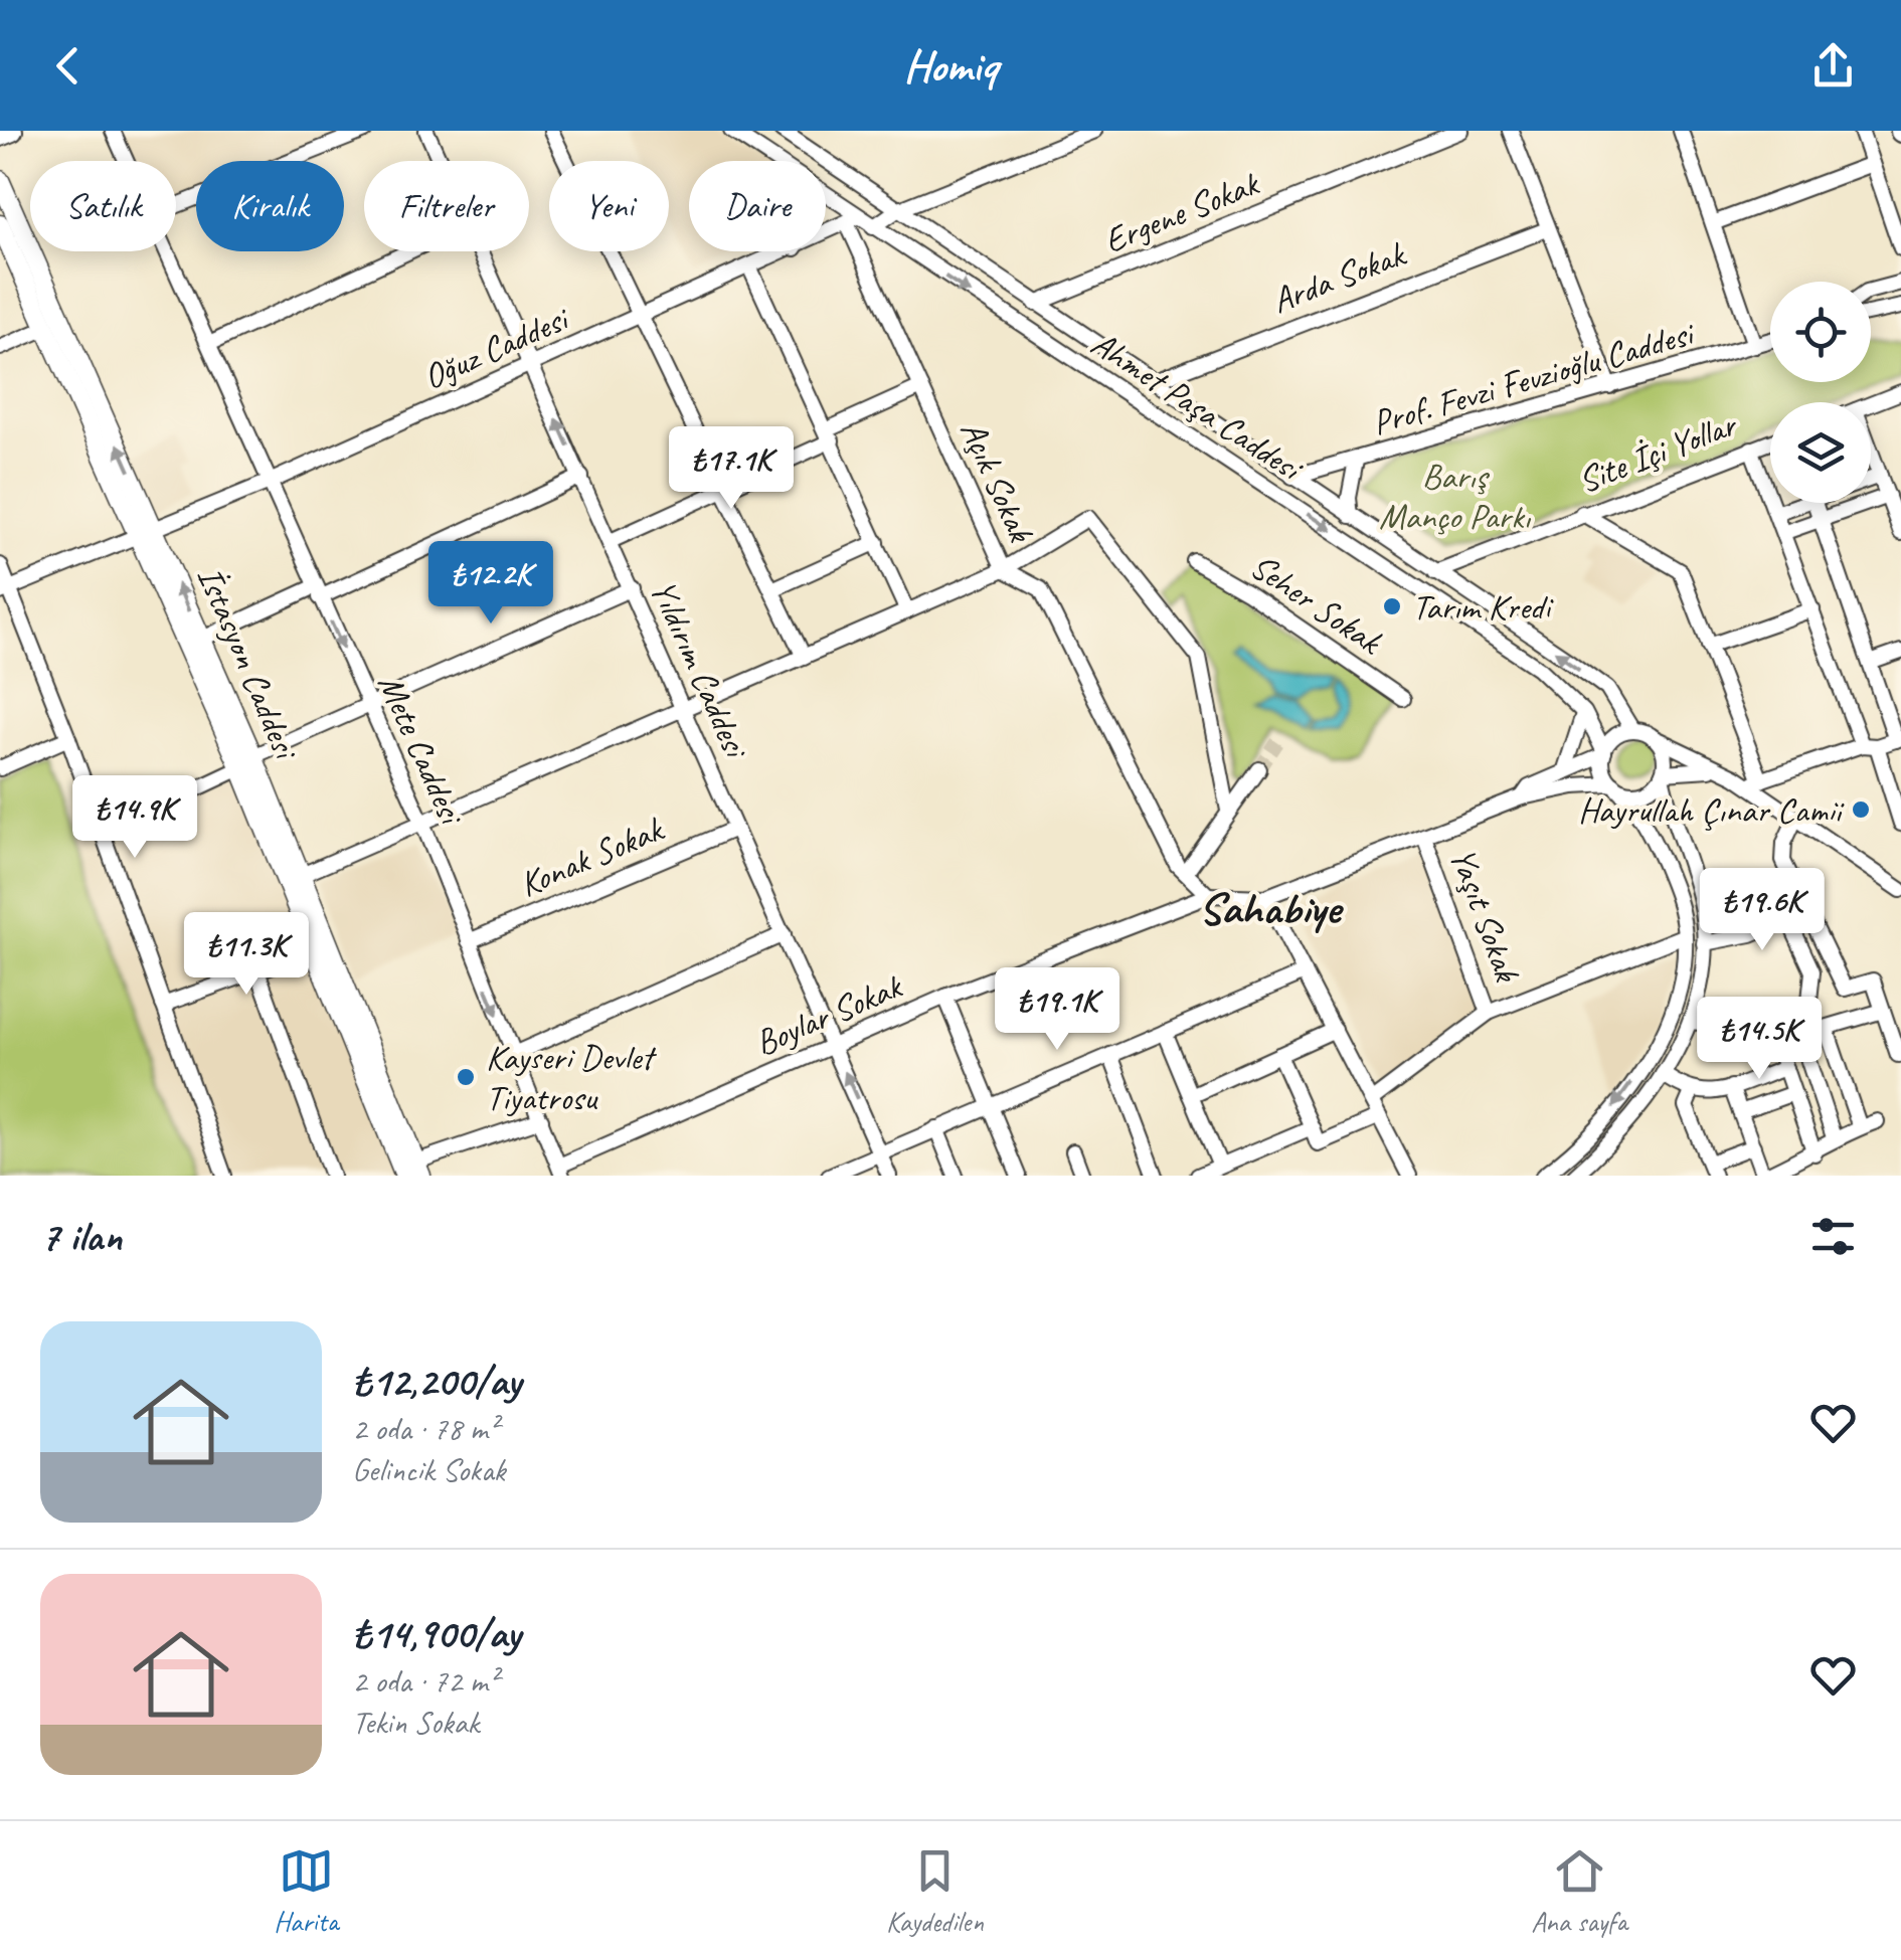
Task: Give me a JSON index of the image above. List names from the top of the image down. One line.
{"streets":{"main road":["İstasyon Caddesi"],"street":["Ergene Sokak","Arda Sokak","Oğuz Caddesi","Prof. Fevzi Fevzioğlu Caddesi","Ahmet Paşa Caddesi","Site İçi Yollar","Açık Sokak","Seher Sokak","Yıldırım Caddesi","Mete Caddesi","Konak Sokak","Yaşıt Sokak","Boylar Sokak"]},"crossings":[["Ergene Sokak","Ahmet Paşa Caddesi"],["Arda Sokak","Ahmet Paşa Caddesi"],["Oğuz Caddesi","Ahmet Paşa Caddesi"],["Oğuz Caddesi","Açık Sokak"],["Oğuz Caddesi","İstasyon Caddesi"],["Oğuz Caddesi","Yıldırım Caddesi"],["Oğuz Caddesi","Mete Caddesi"],["Prof. Fevzi Fevzioğlu Caddesi","Ahmet Paşa Caddesi"],["Ahmet Paşa Caddesi","Site İçi Yollar"],["Ahmet Paşa Caddesi","Açık Sokak"],["Ahmet Paşa Caddesi","Boylar Sokak"],["Açık Sokak","Boylar Sokak"],["Yıldırım Caddesi","Konak Sokak"],["Yıldırım Caddesi","Boylar Sokak"],["Mete Caddesi","Konak Sokak"],["Mete Caddesi","Boylar Sokak"],["Yaşıt Sokak","Boylar Sokak"]],"districts":["Sahabiye"],"parks":["Barış Manço Parkı"],"places":["Tarım Kredi","Hayrullah Çınar Camii","Kayseri Devlet Tiyatrosu"],"page":{"header":"Homiq","chip":["Satılık","Kiralık","Filtreler","Yeni","Daire"],"price":["₺17.1K","₺12.2K","₺14.9K","₺19.6K","₺11.3K","₺19.1K","₺14.5K"],"heading":"7 ilan","list":[{"name":"₺12,200/ay","note":"2 oda · 78 m² · Gelincik Sokak"},{"name":"₺14,900/ay","note":"2 oda · 72 m² · Tekin Sokak"}],"tabs":["Harita","Kaydedilen","Ana sayfa"]}}
